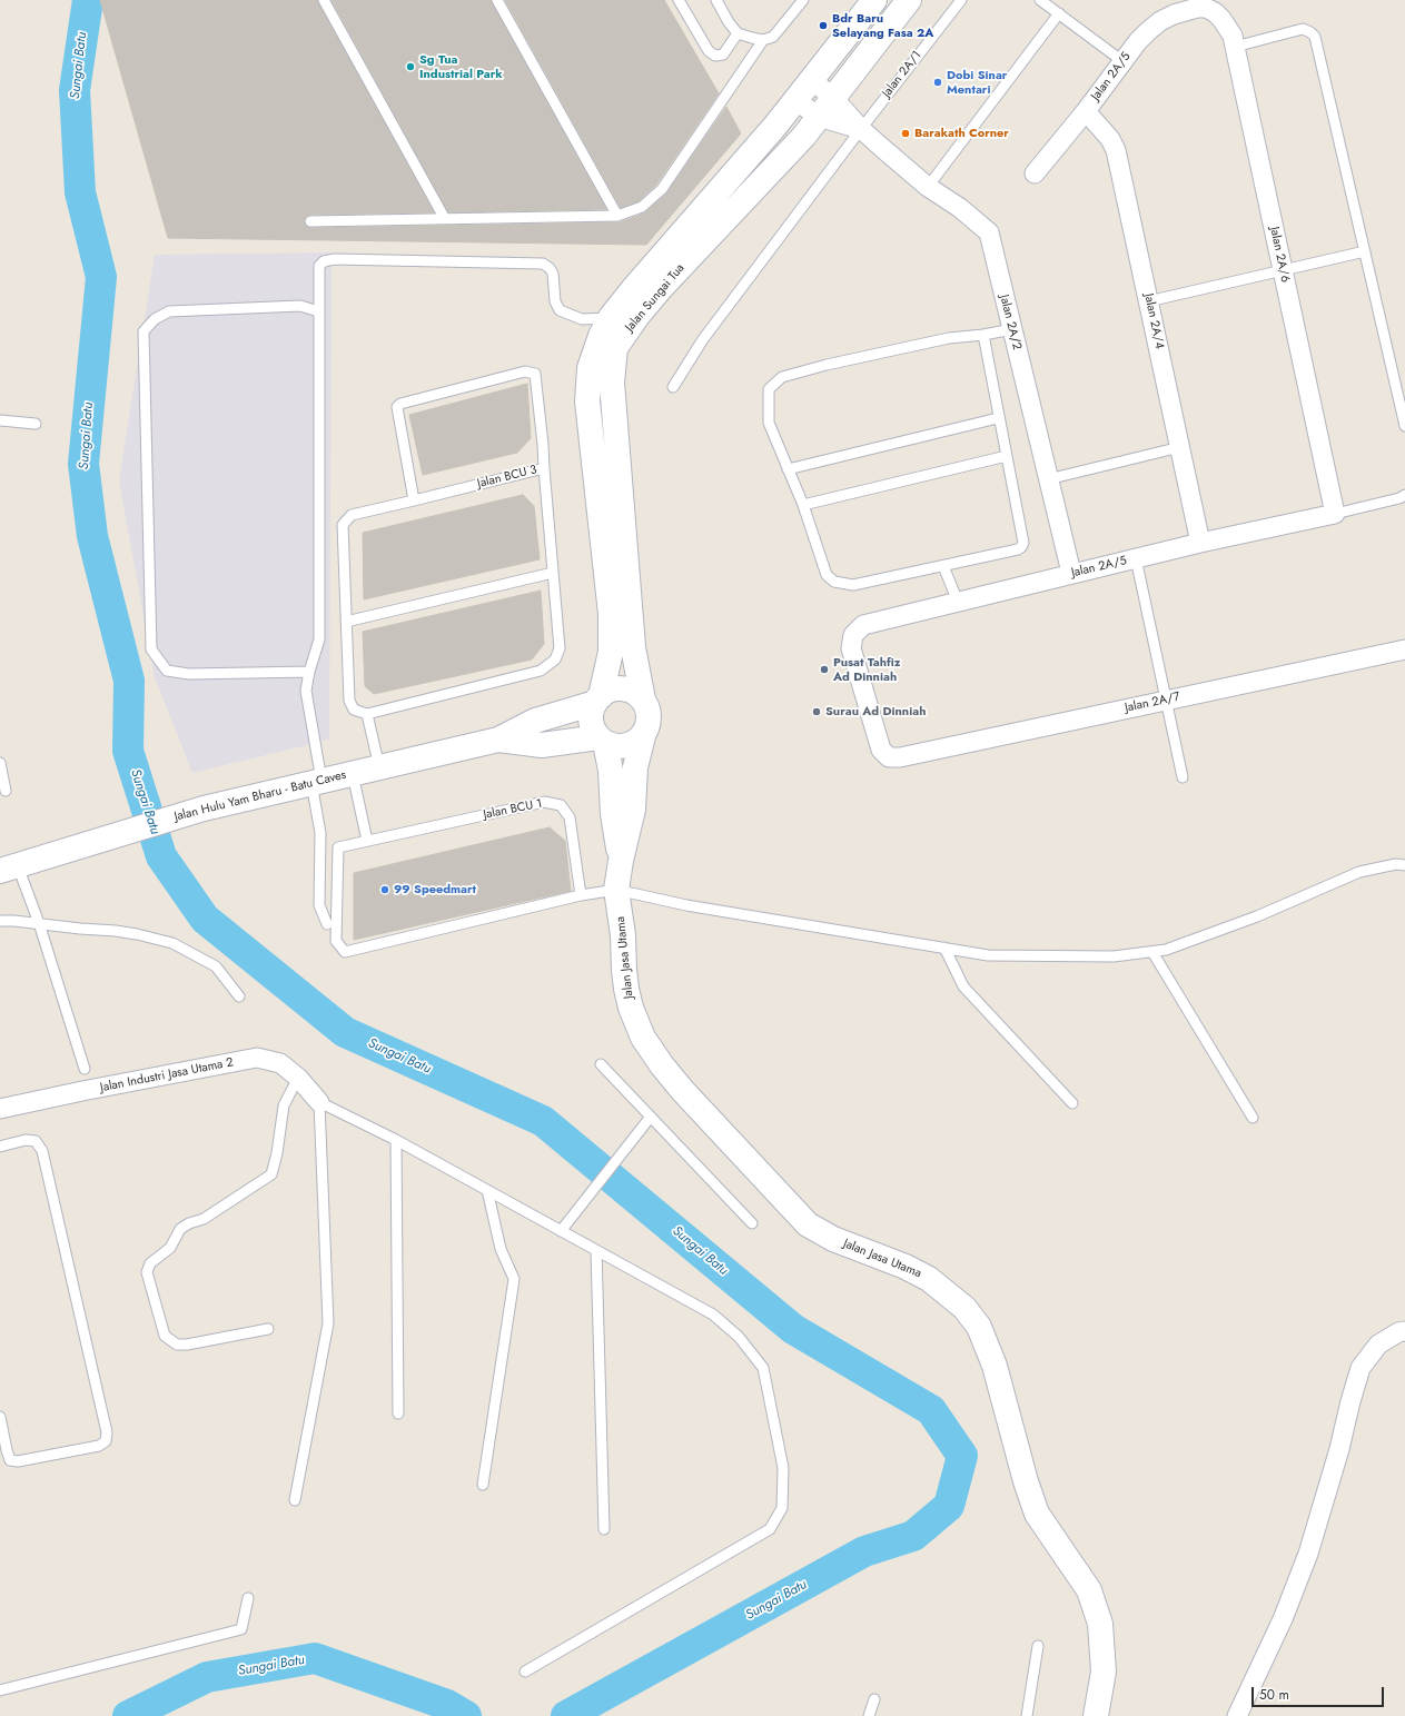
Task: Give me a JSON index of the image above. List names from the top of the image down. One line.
{"streets":{"main road":["Jalan Sungai Tua","Jalan Hulu Yam Bharu - Batu Caves","Jalan Jasa Utama"],"street":["Jalan 2A/5","Jalan 2A/6","Jalan 2A/4","Jalan 2A/2","Jalan 2A/7","Jalan Industri Jasa Utama 2"],"lane":["Jalan 2A/1","Jalan BCU 3","Jalan BCU 1"]},"crossings":[["Jalan 2A/1","Jalan 2A/2"],["Jalan 2A/5","Jalan 2A/6"],["Jalan 2A/5","Jalan 2A/4"],["Jalan 2A/5","Jalan 2A/2"],["Jalan 2A/5","Jalan 2A/7"],["Jalan Sungai Tua","Jalan 2A/2"],["Jalan Sungai Tua","Jalan Hulu Yam Bharu - Batu Caves"],["Jalan Sungai Tua","Jalan Jasa Utama"],["Jalan Hulu Yam Bharu - Batu Caves","Jalan Jasa Utama"]],"water":["Sungai Batu"],"places":["Bdr Baru Selayang Fasa 2A","Sg Tua Industrial Park","Dobi Sinar Mentari","Barakath Corner","Pusat Tahfiz Ad Dinniah","Surau Ad Dinniah","99 Speedmart"],"scale_bar":"50 m"}
